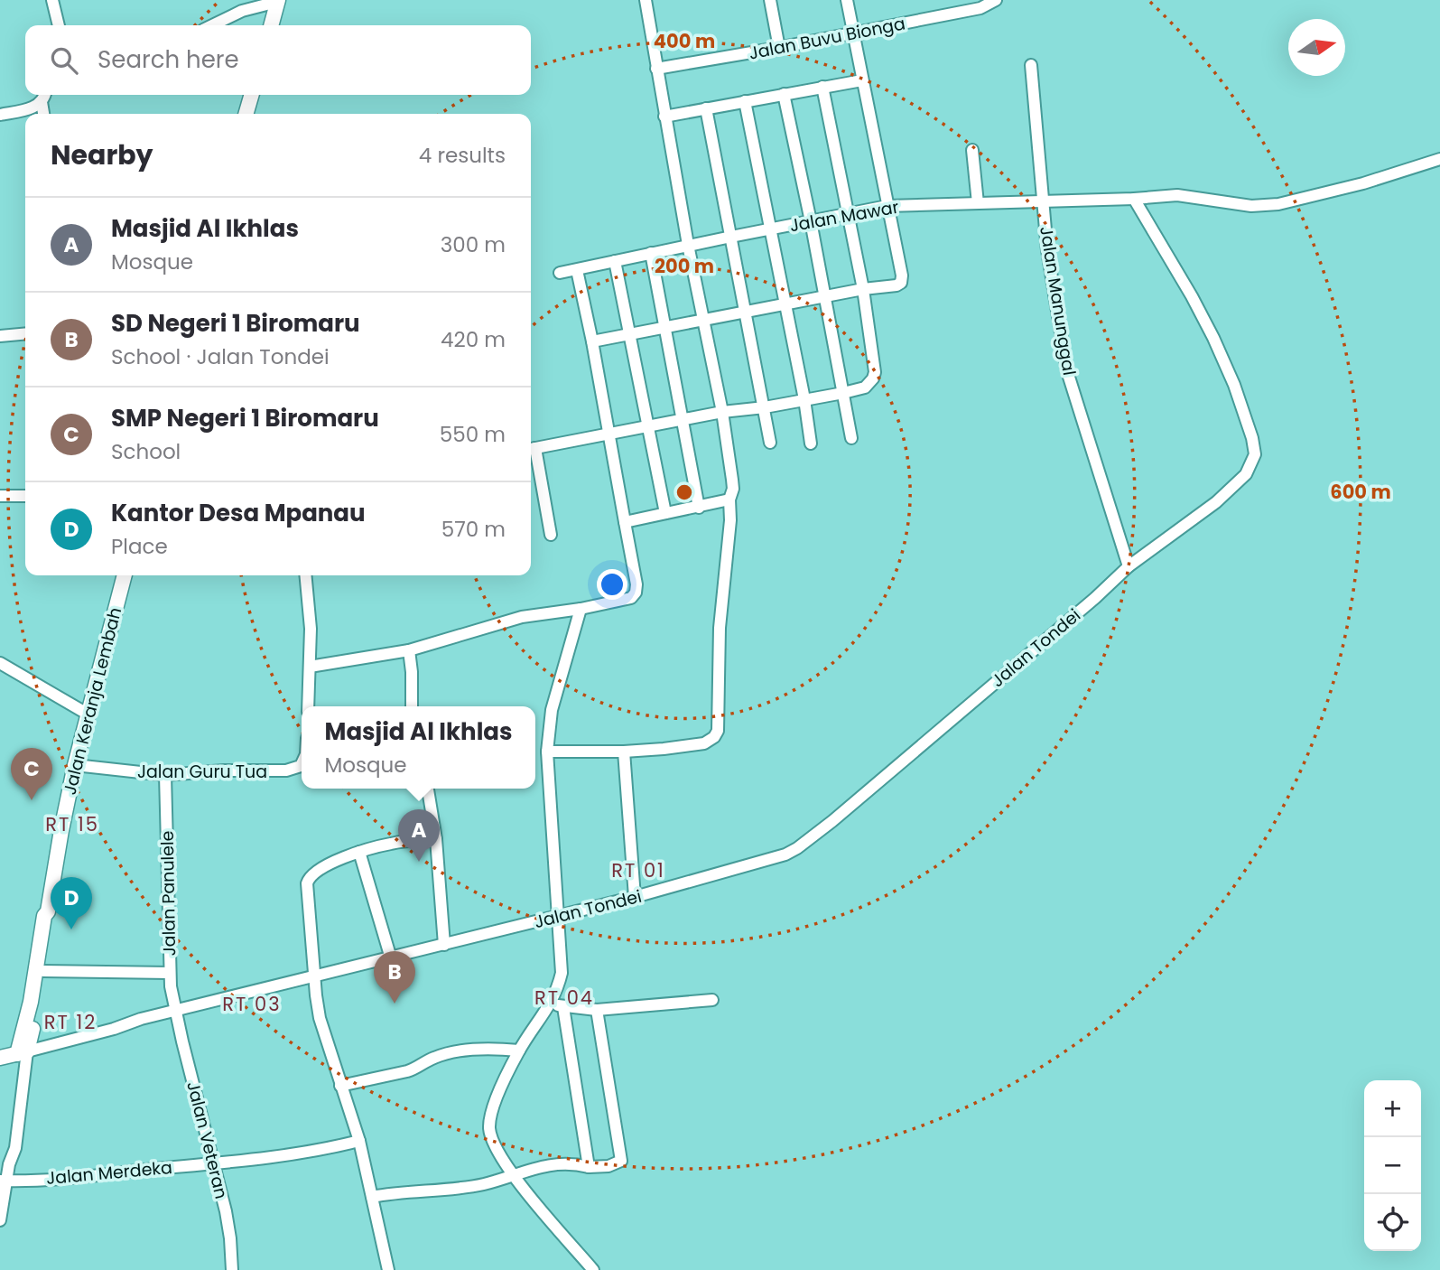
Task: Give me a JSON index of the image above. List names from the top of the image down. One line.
{"streets":{"main road":["Jalan Keranja Lembah"],"street":["Jalan Buvu Bionga","Jalan Mawar","Jalan Manunggal","Jalan Tondei","Jalan Guru Tua","Jalan Panulele","Jalan Veteran","Jalan Merdeka"]},"crossings":[["Jalan Mawar","Jalan Manunggal"],["Jalan Mawar","Jalan Tondei"],["Jalan Manunggal","Jalan Tondei"],["Jalan Tondei","Jalan Keranja Lembah"],["Jalan Tondei","Jalan Panulele"],["Jalan Tondei","Jalan Veteran"],["Jalan Keranja Lembah","Jalan Guru Tua"],["Jalan Guru Tua","Jalan Panulele"],["Jalan Panulele","Jalan Veteran"],["Jalan Veteran","Jalan Merdeka"]],"districts":["RT 15","RT 01","RT 04","RT 03","RT 12"],"north":"right","page":{"search":"Search here","heading":["Nearby","4 results"],"list":[{"mark":"A","name":"Masjid Al Ikhlas","note":"Mosque","value":"300 m"},{"mark":"B","name":"SD Negeri 1 Biromaru","note":"School · Jalan Tondei","value":"420 m"},{"mark":"C","name":"SMP Negeri 1 Biromaru","note":"School","value":"550 m"},{"mark":"D","name":"Kantor Desa Mpanau","note":"Place","value":"570 m"}],"popup":["Masjid Al Ikhlas","Mosque"],"pins":["C","A","D","B"],"map_buttons":["+","−"]},"rings":["400 m","200 m","600 m"]}
